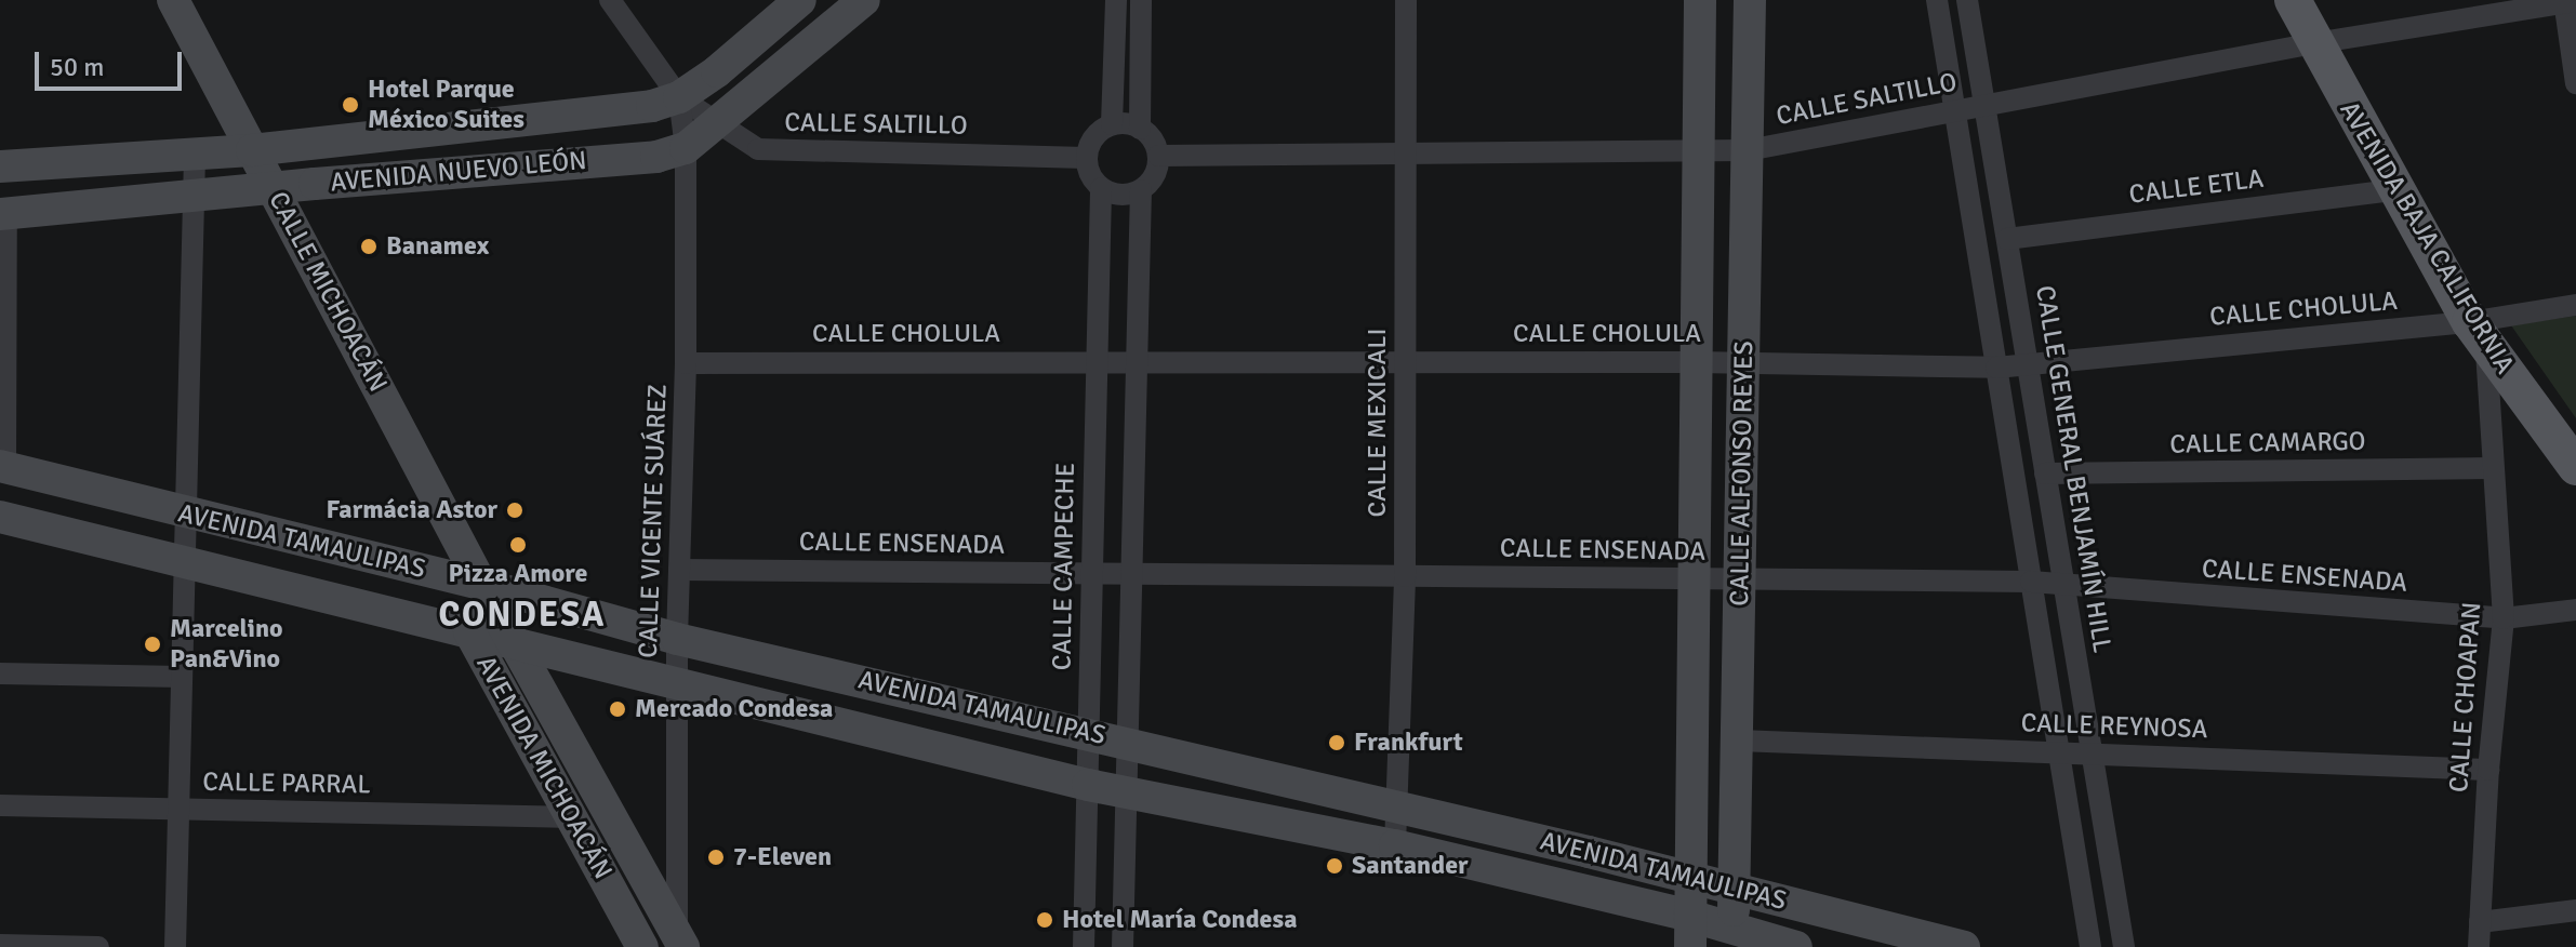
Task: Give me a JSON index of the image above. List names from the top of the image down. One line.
{"streets":{"main road":["AVENIDA BAJA CALIFORNIA"],"street":["CALLE SALTILLO","AVENIDA NUEVO LEÓN","CALLE ETLA","CALLE MICHOACÁN","CALLE CHOLULA","CALLE MEXICALI","CALLE CAMARGO","CALLE GENERAL BENJAMÍN HILL","CALLE ALFONSO REYES","CALLE VICENTE SUÁREZ","AVENIDA TAMAULIPAS","CALLE ENSENADA","CALLE CAMPECHE","CALLE CHOAPAN","CALLE REYNOSA","AVENIDA MICHOACÁN","CALLE PARRAL"]},"crossings":[["CALLE SALTILLO","AVENIDA NUEVO LEÓN"],["CALLE SALTILLO","AVENIDA BAJA CALIFORNIA"],["CALLE SALTILLO","CALLE MEXICALI"],["CALLE SALTILLO","CALLE GENERAL BENJAMÍN HILL"],["CALLE SALTILLO","CALLE ALFONSO REYES"],["CALLE SALTILLO","CALLE VICENTE SUÁREZ"],["CALLE SALTILLO","CALLE CAMPECHE"],["AVENIDA NUEVO LEÓN","CALLE MICHOACÁN"],["AVENIDA NUEVO LEÓN","CALLE VICENTE SUÁREZ"],["CALLE ETLA","AVENIDA BAJA CALIFORNIA"],["CALLE ETLA","CALLE GENERAL BENJAMÍN HILL"],["AVENIDA BAJA CALIFORNIA","CALLE CHOLULA"],["AVENIDA BAJA CALIFORNIA","CALLE CHOAPAN"],["CALLE MICHOACÁN","AVENIDA TAMAULIPAS"],["CALLE MICHOACÁN","AVENIDA MICHOACÁN"],["CALLE CHOLULA","CALLE MEXICALI"],["CALLE CHOLULA","CALLE GENERAL BENJAMÍN HILL"],["CALLE CHOLULA","CALLE ALFONSO REYES"],["CALLE CHOLULA","CALLE VICENTE SUÁREZ"],["CALLE CHOLULA","CALLE CAMPECHE"],["CALLE CHOLULA","CALLE CHOAPAN"],["CALLE MEXICALI","AVENIDA TAMAULIPAS"],["CALLE MEXICALI","CALLE ENSENADA"],["CALLE CAMARGO","CALLE GENERAL BENJAMÍN HILL"],["CALLE CAMARGO","CALLE CHOAPAN"],["CALLE GENERAL BENJAMÍN HILL","CALLE ENSENADA"],["CALLE GENERAL BENJAMÍN HILL","CALLE REYNOSA"],["CALLE ALFONSO REYES","AVENIDA TAMAULIPAS"],["CALLE ALFONSO REYES","CALLE ENSENADA"],["CALLE ALFONSO REYES","CALLE REYNOSA"],["CALLE VICENTE SUÁREZ","AVENIDA TAMAULIPAS"],["CALLE VICENTE SUÁREZ","CALLE ENSENADA"],["CALLE VICENTE SUÁREZ","AVENIDA MICHOACÁN"],["AVENIDA TAMAULIPAS","CALLE CAMPECHE"],["AVENIDA TAMAULIPAS","AVENIDA MICHOACÁN"],["CALLE ENSENADA","CALLE CAMPECHE"],["CALLE ENSENADA","CALLE CHOAPAN"],["CALLE CHOAPAN","CALLE REYNOSA"],["AVENIDA MICHOACÁN","CALLE PARRAL"]],"districts":["CONDESA"],"places":["Hotel Parque México Suites","Banamex","Farmácia Astor","Pizza Amore","Marcelino Pan&Vino","Mercado Condesa","Frankfurt","7-Eleven","Santander","Hotel María Condesa"],"scale_bar":"50 m"}
